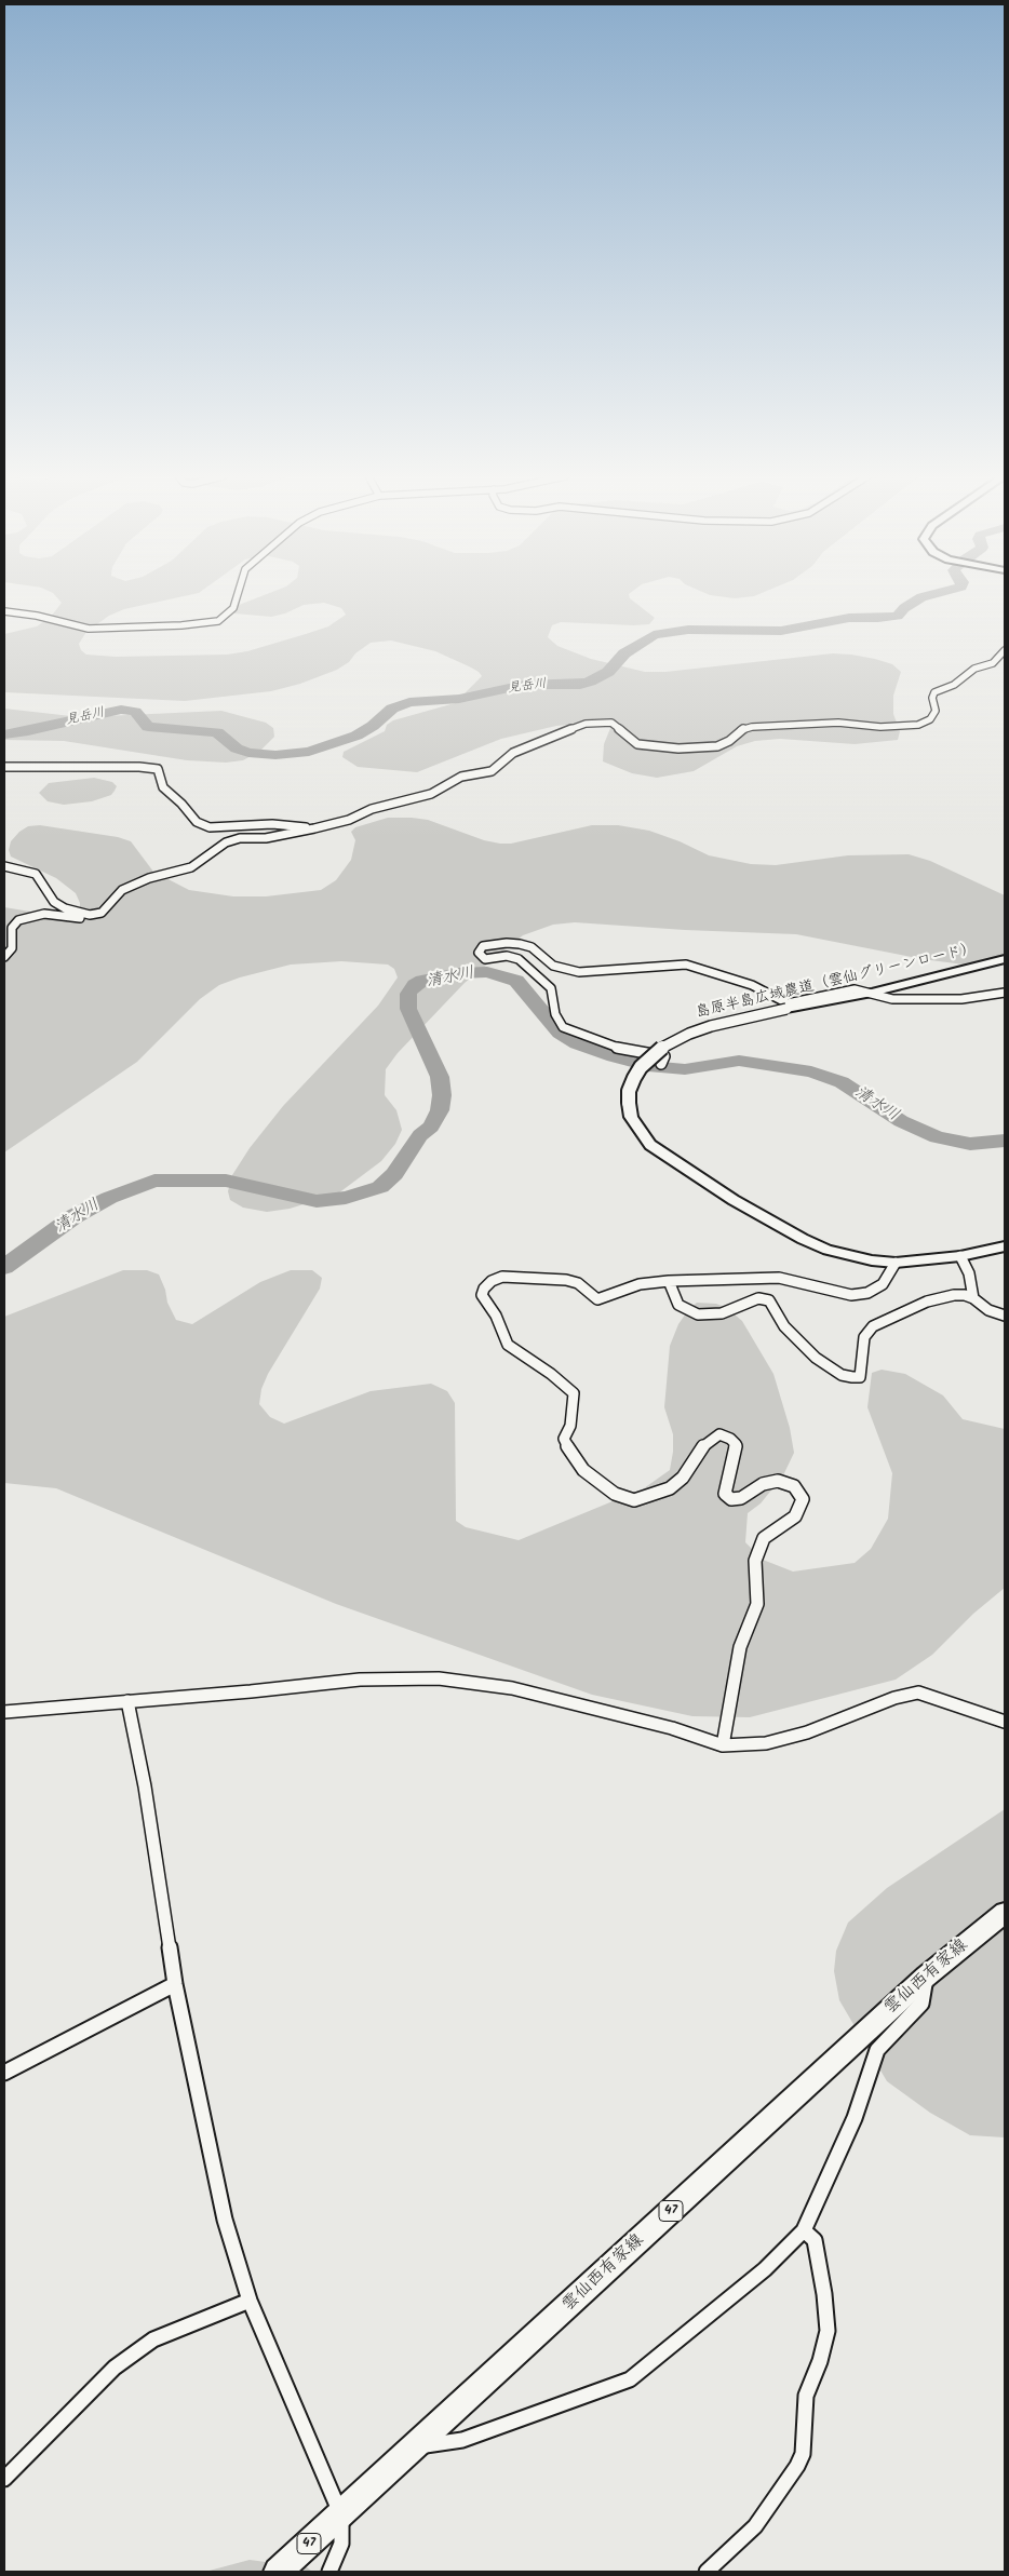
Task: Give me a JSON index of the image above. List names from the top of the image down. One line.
{"streets":{"main road":["雲仙西有家線","47"],"street":["島原半島広域農道（雲仙グリーンロード）"]},"water":["見岳川","清水川"]}
